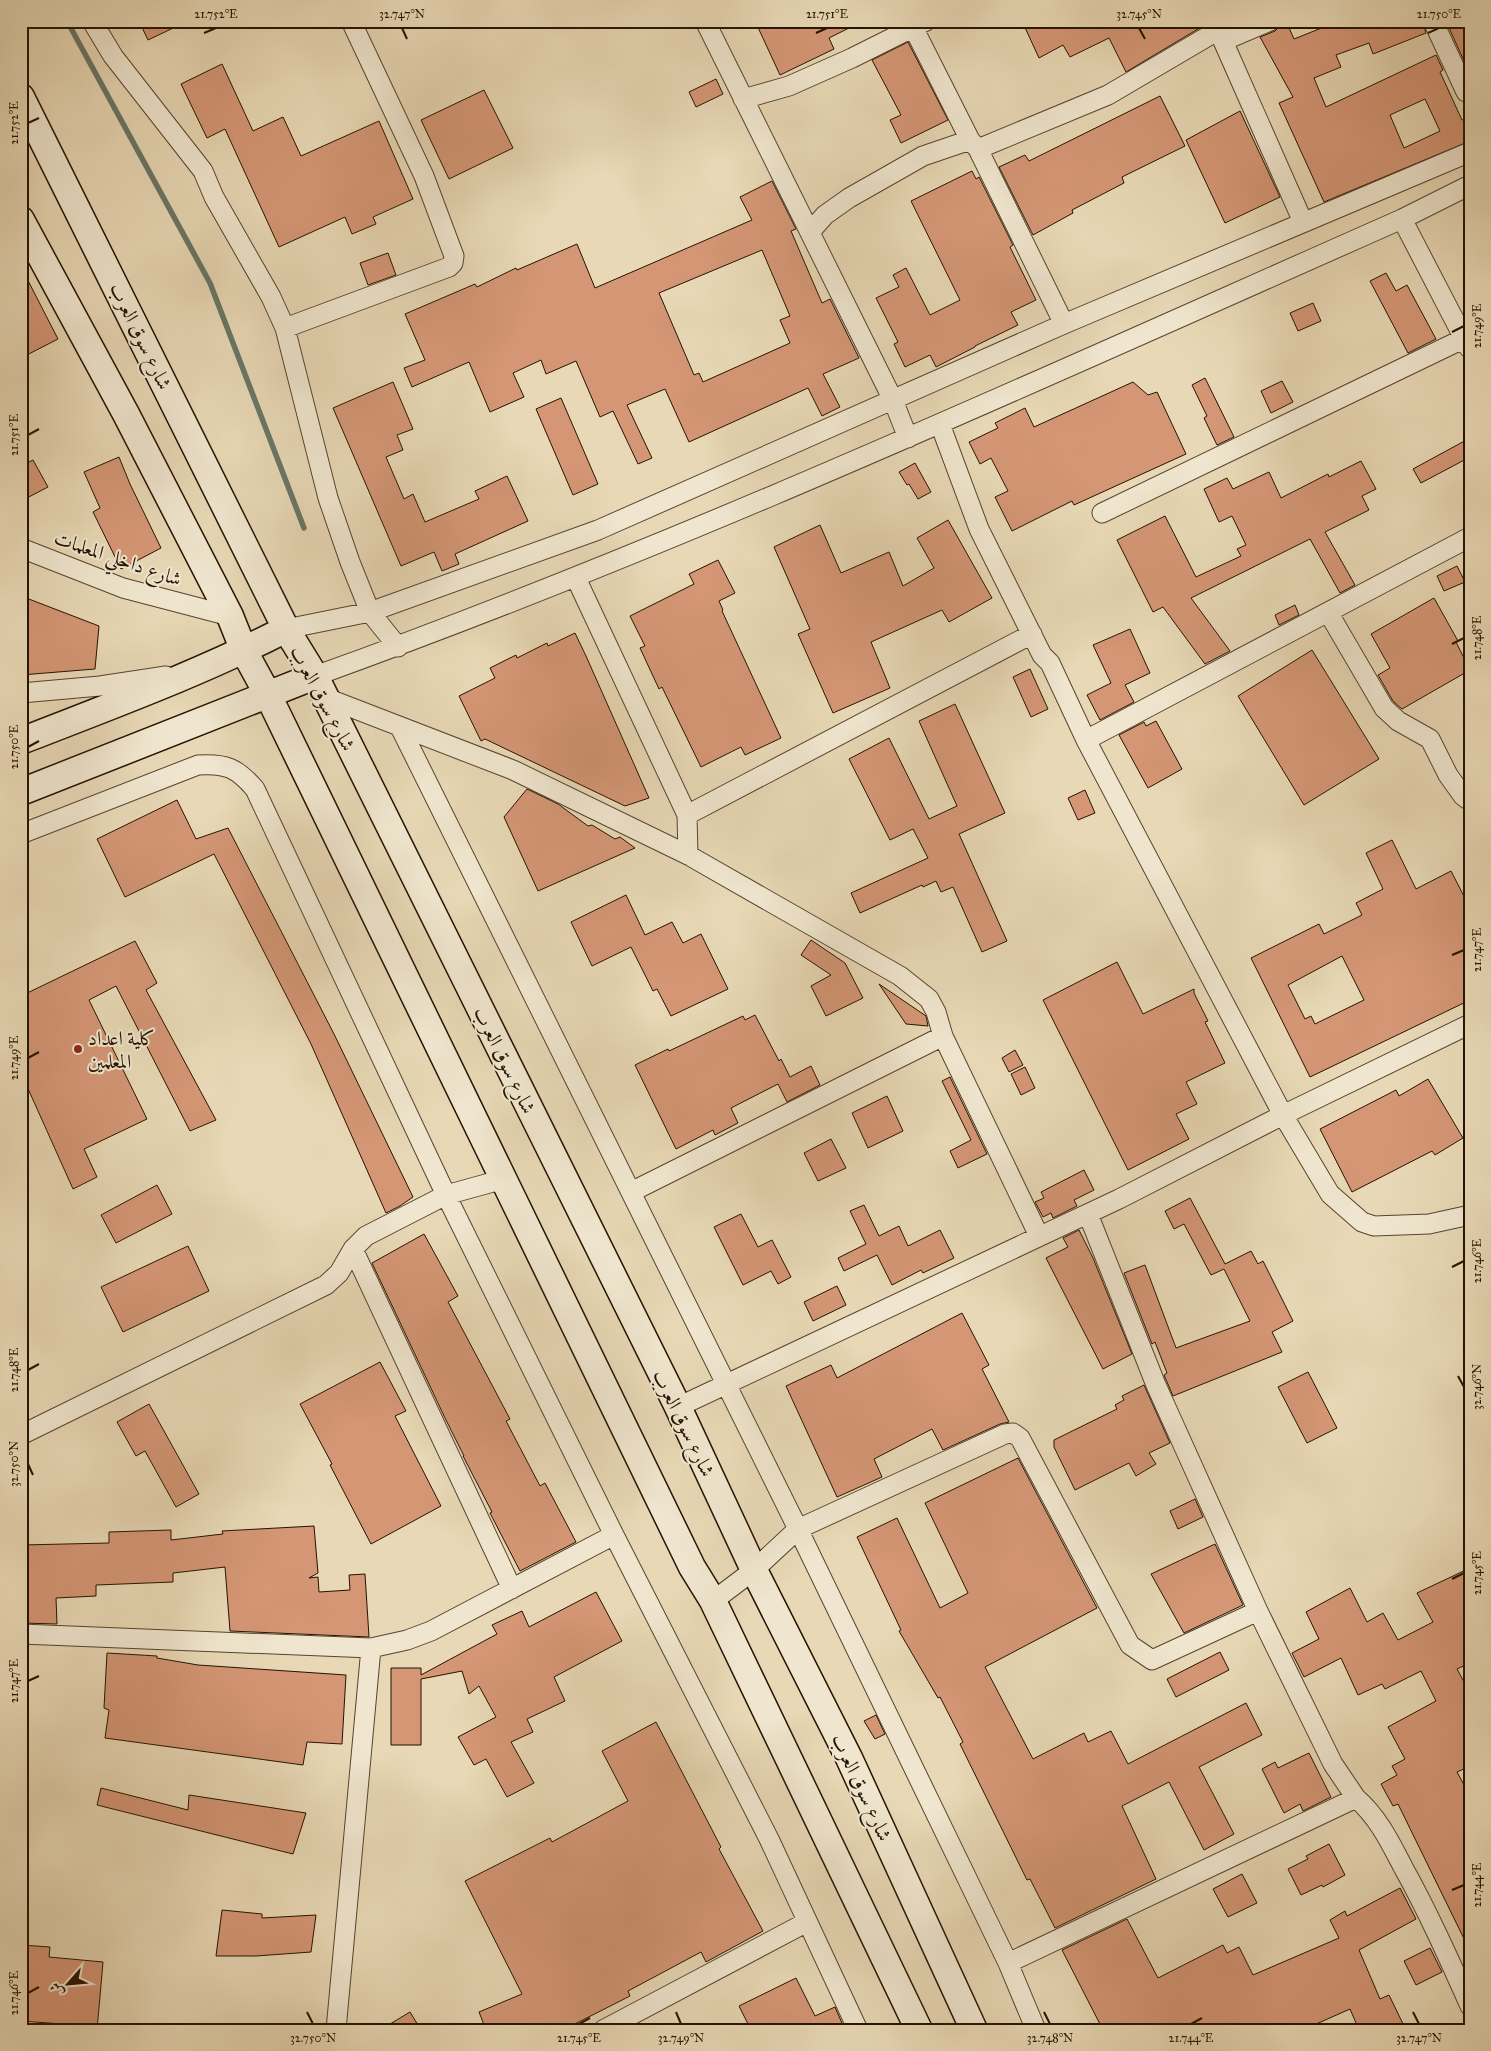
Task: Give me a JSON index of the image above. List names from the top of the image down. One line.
{"streets":{"main road":["شارع سوق العرب"],"street":["شارع داخلي المعلمات"]},"places":["كلية اعداد المعلمين"],"north":"bottom left","coordinates":["21.752°E","32.747°N","21.751°E","32.745°N","21.750°E","21.749°E","21.748°E","21.747°E","21.746°E","32.746°N","32.750°N","21.745°E","21.744°E","32.749°N","32.748°N"]}
